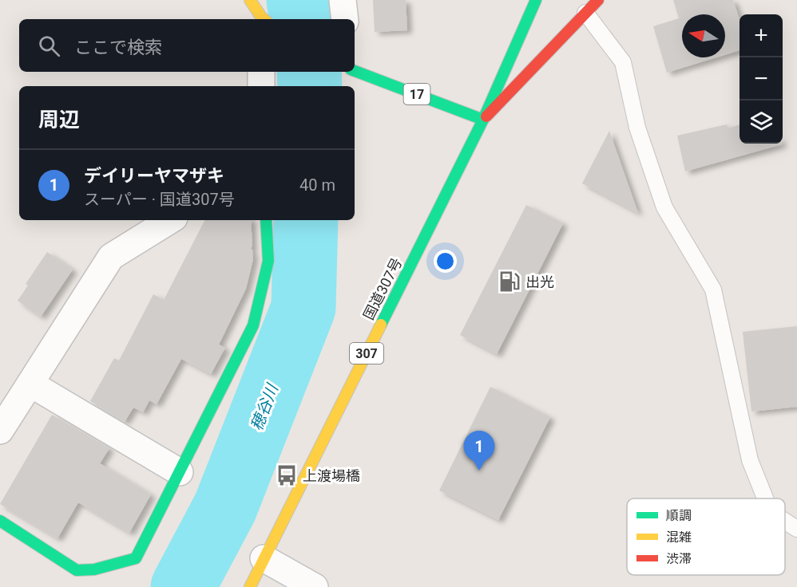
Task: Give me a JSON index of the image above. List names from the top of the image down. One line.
{"streets":{"main road":["17","国道307号","307"]},"crossings":[["17","国道307号"]],"water":["穂谷川"],"places":{"fuel station":["出光"],"bus stop":["上渡場橋"]},"legend":["順調","混雑","渋滞"],"north":"left","page":{"map_buttons":["+","−"],"search":"ここで検索","heading":"周辺","list":[{"mark":"1","name":"デイリーヤマザキ","note":"スーパー · 国道307号","value":"40 m"}],"pins":"1"}}
